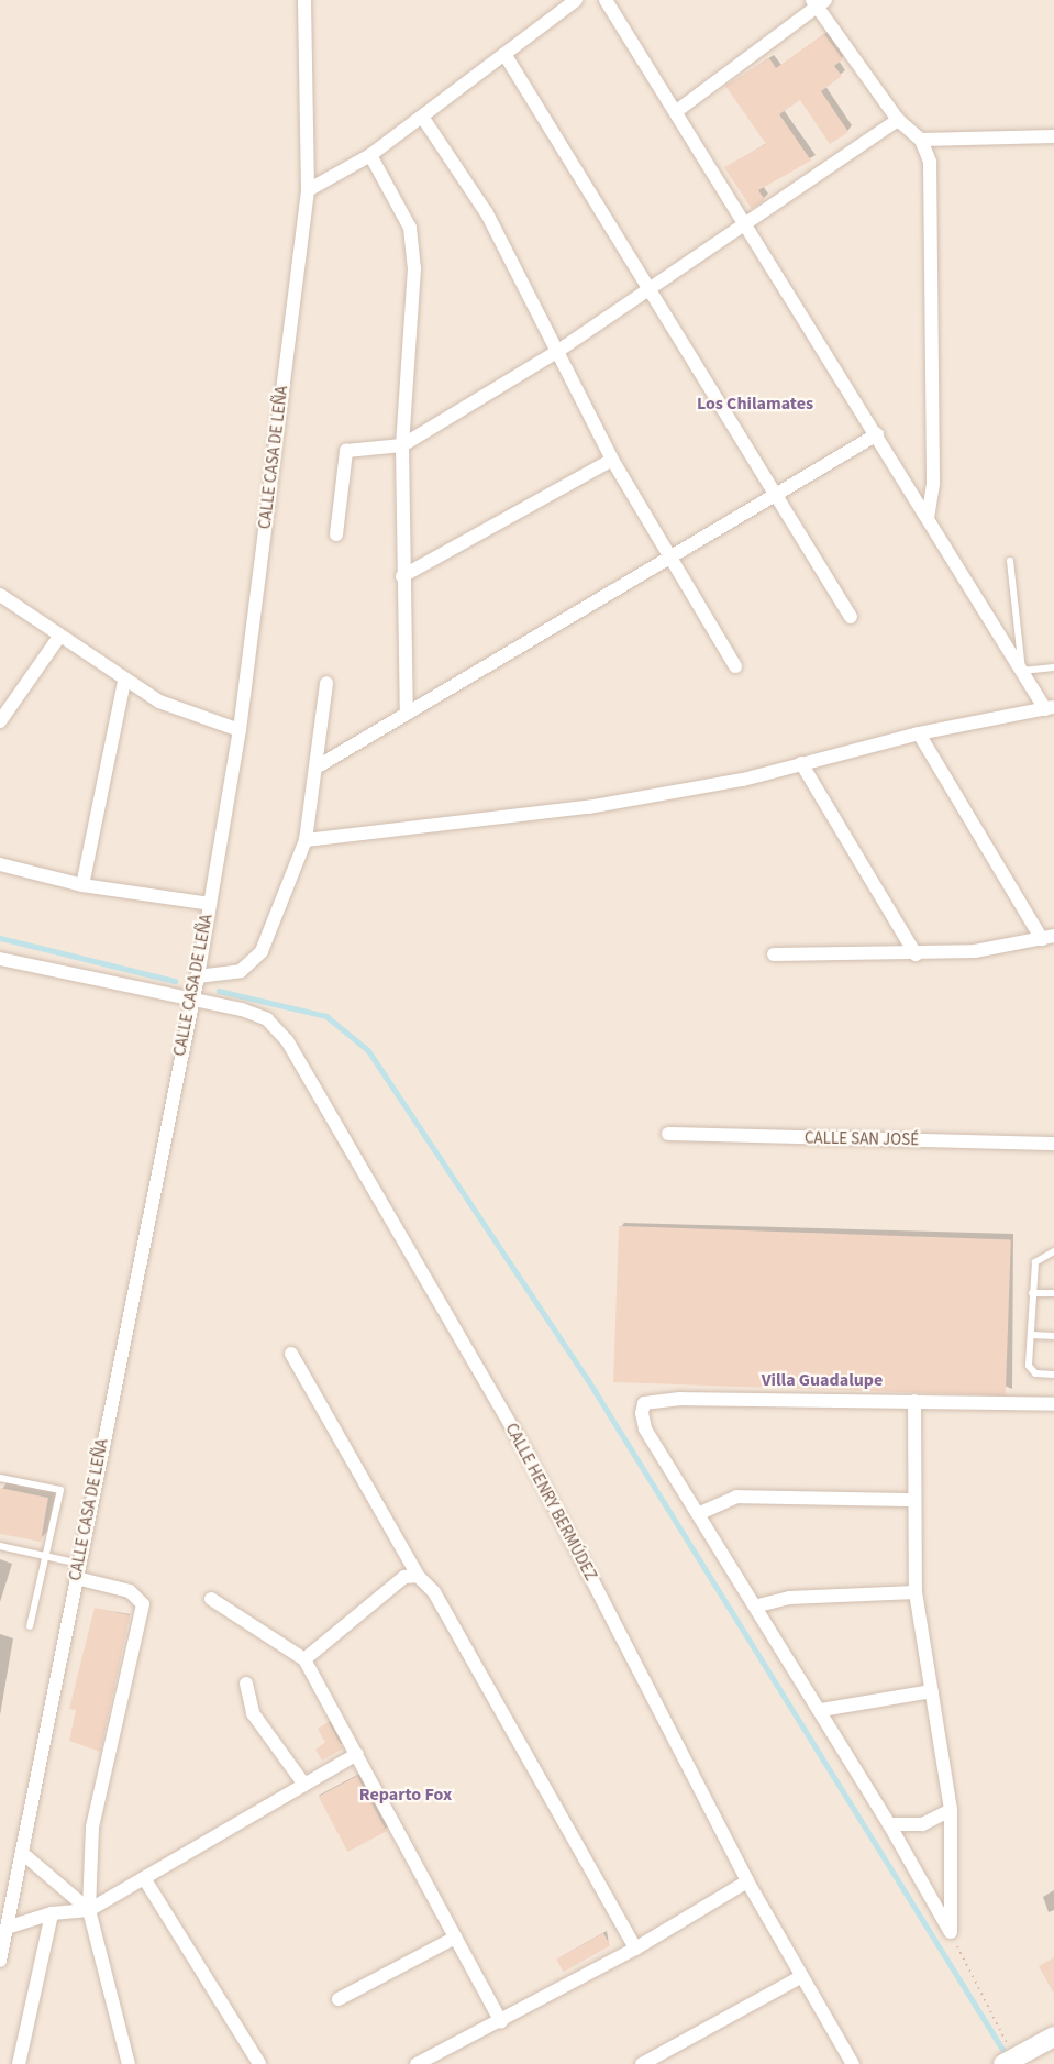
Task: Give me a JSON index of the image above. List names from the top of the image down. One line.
{"streets":{"street":["CALLE CASA DE LEÑA","CALLE SAN JOSÉ","CALLE HENRY BERMÚDEZ"]},"crossings":[["CALLE CASA DE LEÑA","CALLE HENRY BERMÚDEZ"]],"districts":["Los Chilamates","Villa Guadalupe","Reparto Fox"]}
